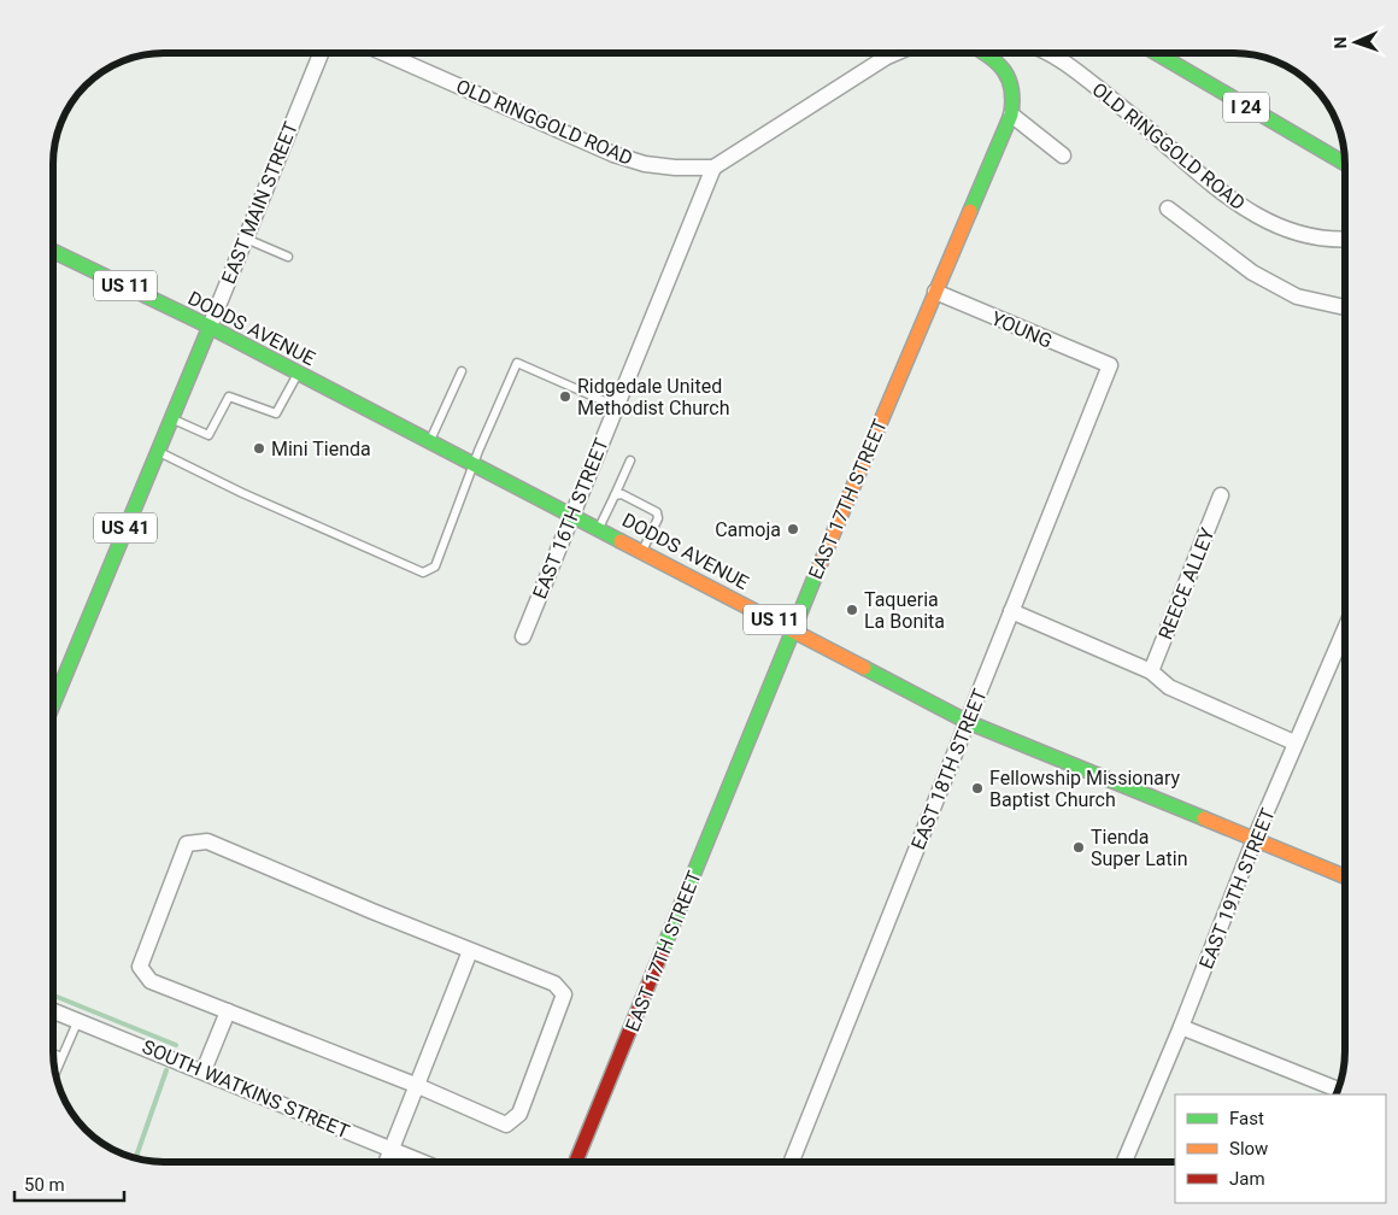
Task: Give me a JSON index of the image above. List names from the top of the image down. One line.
{"streets":{"main road":["I 24","EAST MAIN STREET","US 11","DODDS AVENUE","EAST 17TH STREET","US 41"],"street":["OLD RINGGOLD ROAD","YOUNG","EAST 16TH STREET","REECE ALLEY","EAST 18TH STREET","EAST 19TH STREET","SOUTH WATKINS STREET"]},"crossings":[["OLD RINGGOLD ROAD","EAST 16TH STREET"],["EAST MAIN STREET","DODDS AVENUE"],["DODDS AVENUE","EAST 17TH STREET"],["DODDS AVENUE","EAST 16TH STREET"],["DODDS AVENUE","EAST 18TH STREET"],["DODDS AVENUE","EAST 19TH STREET"],["YOUNG","EAST 17TH STREET"],["YOUNG","EAST 18TH STREET"]],"places":["Ridgedale United Methodist Church","Mini Tienda","Camoja","Taqueria La Bonita","Fellowship Missionary Baptist Church","Tienda Super Latin"],"legend":["Fast","Slow","Jam"],"scale_bar":"50 m","north":"left"}
